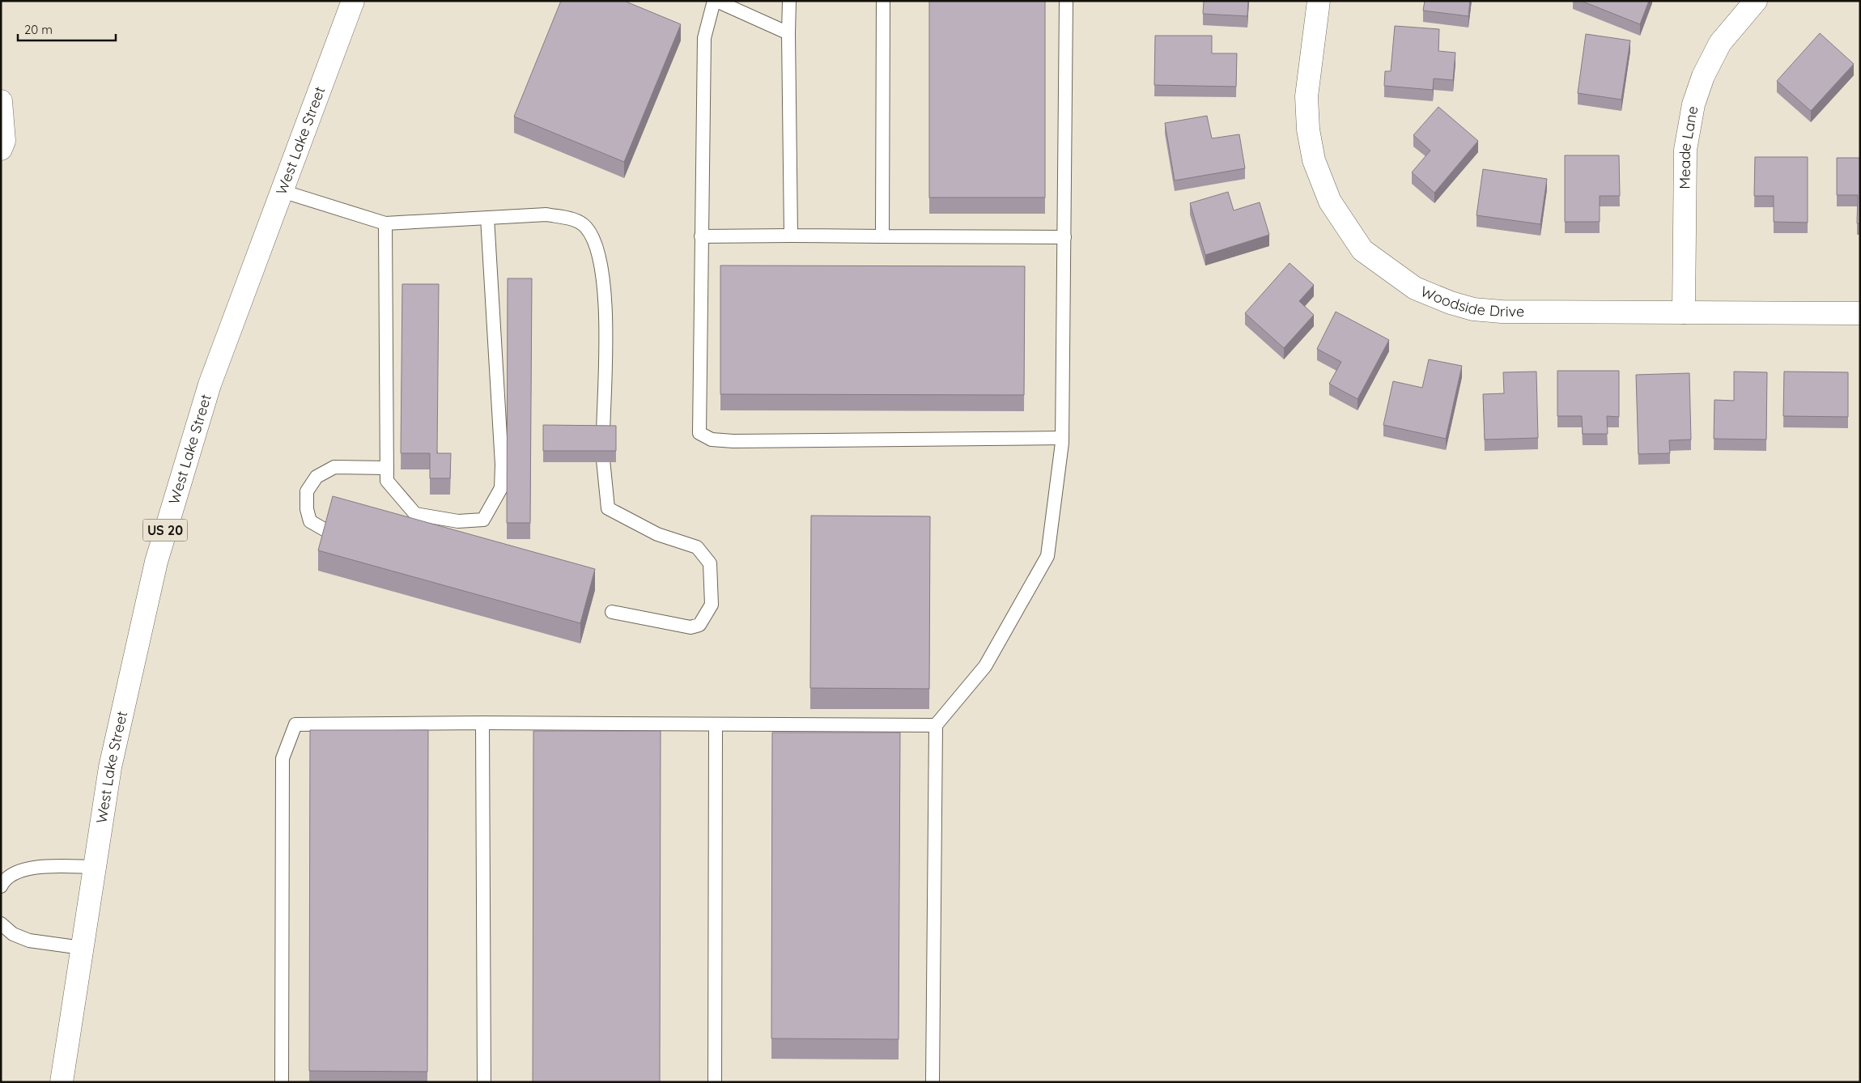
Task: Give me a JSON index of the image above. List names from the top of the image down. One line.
{"streets":{"street":["West Lake Street","Meade Lane","Woodside Drive","US 20"]},"crossings":[["Meade Lane","Woodside Drive"]],"scale_bar":"20 m"}
